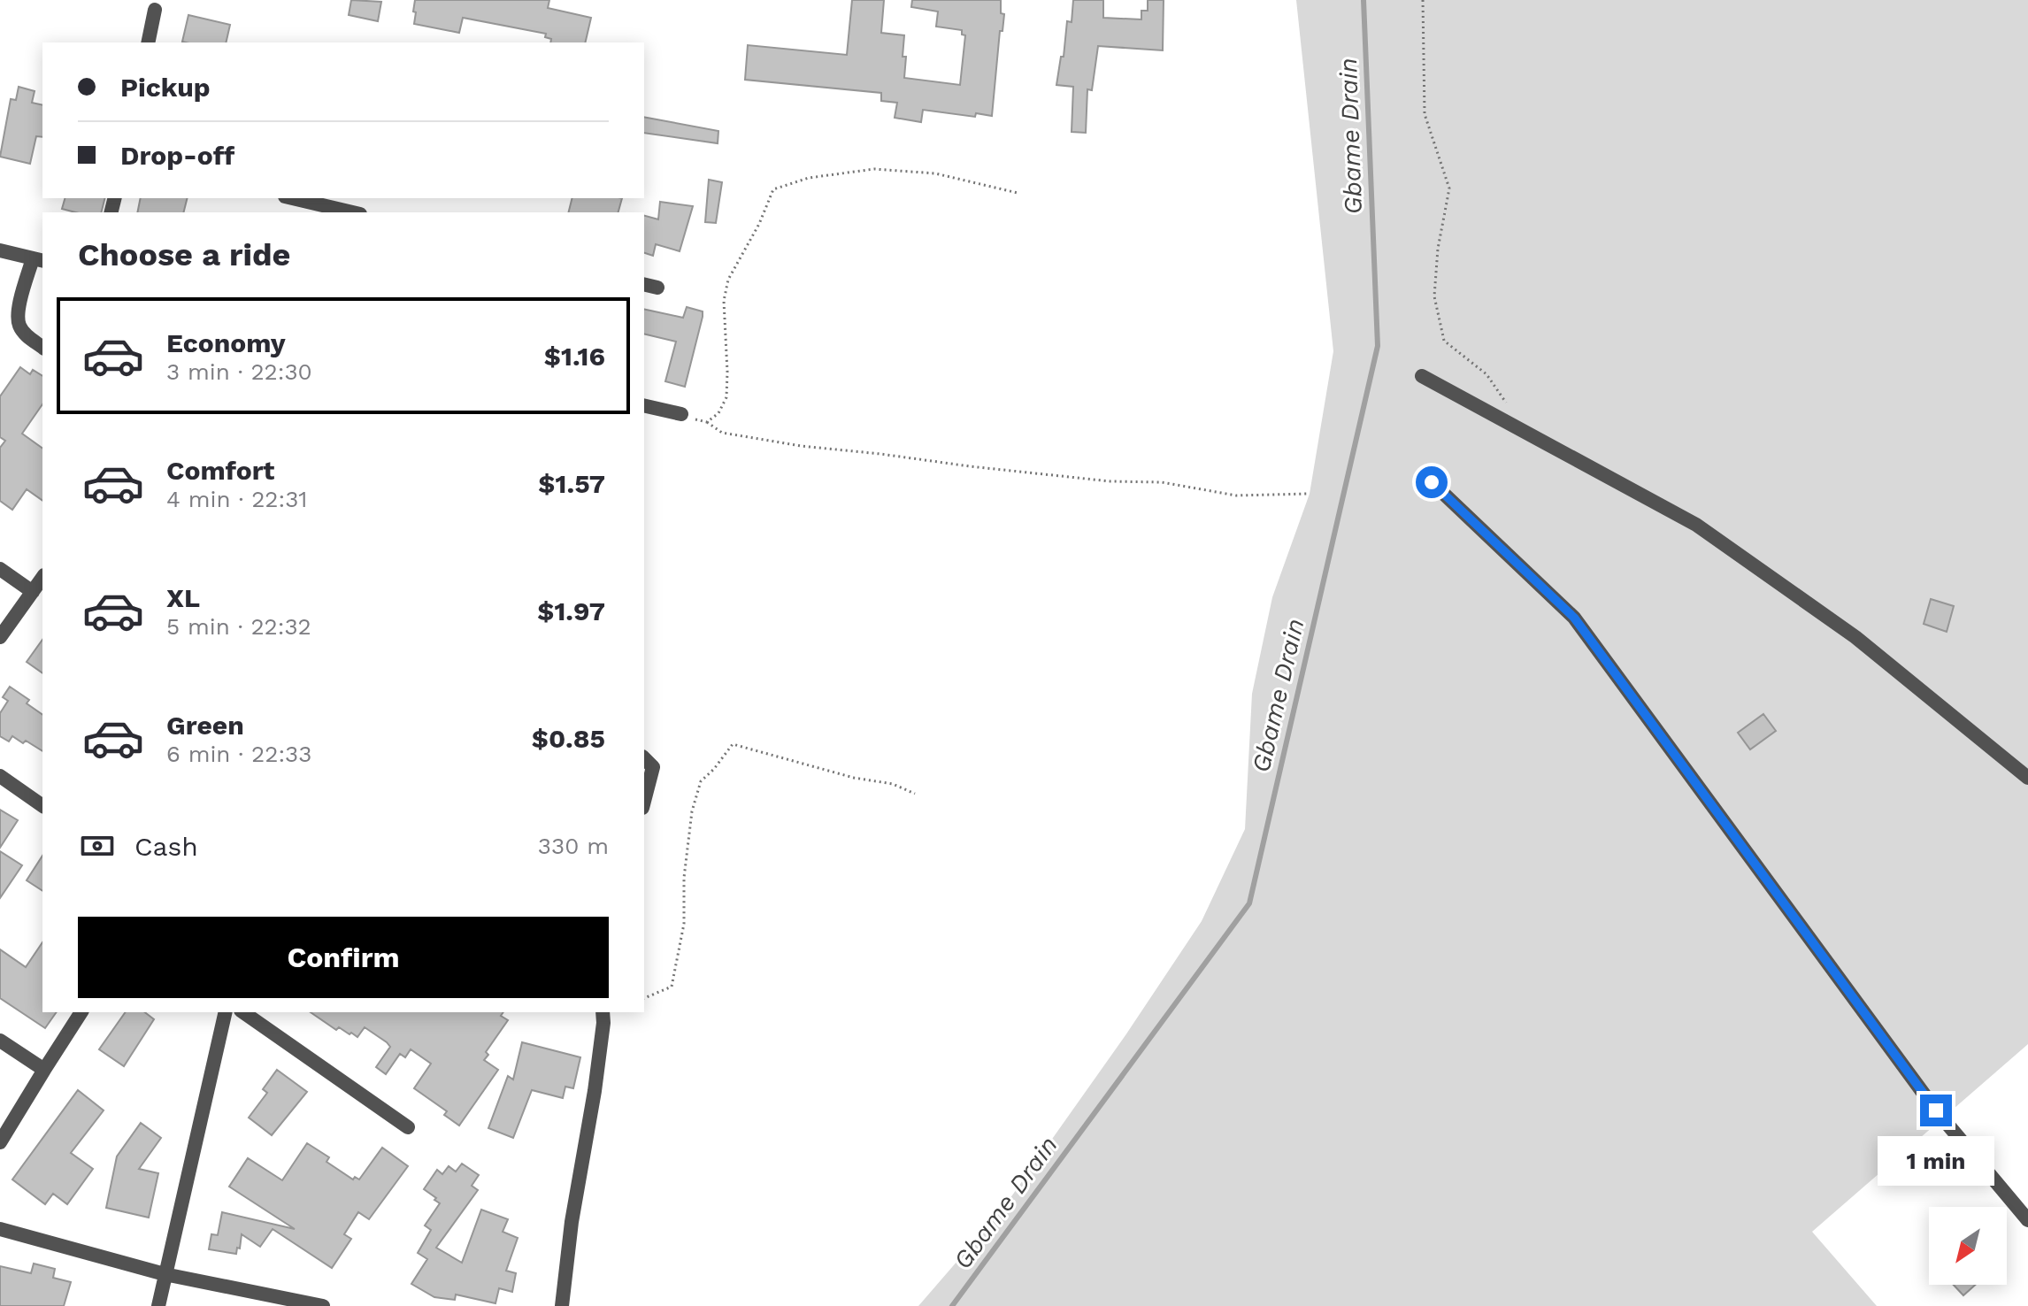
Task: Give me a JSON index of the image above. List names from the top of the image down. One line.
{"water":["Gbame Drain"],"north":"bottom left","page":{"banner":["Pickup","Drop-off"],"heading":"Choose a ride","list":[{"name":"Economy","note":"3 min · 22:30","value":"$1.16"},{"name":"Comfort","note":"4 min · 22:31","value":"$1.57"},{"name":"XL","note":"5 min · 22:32","value":"$1.97"},{"name":"Green","note":"6 min · 22:33","value":"$0.85"}],"pay":["Cash","330 m"],"buttons":"Confirm","bubble":"1 min"}}
